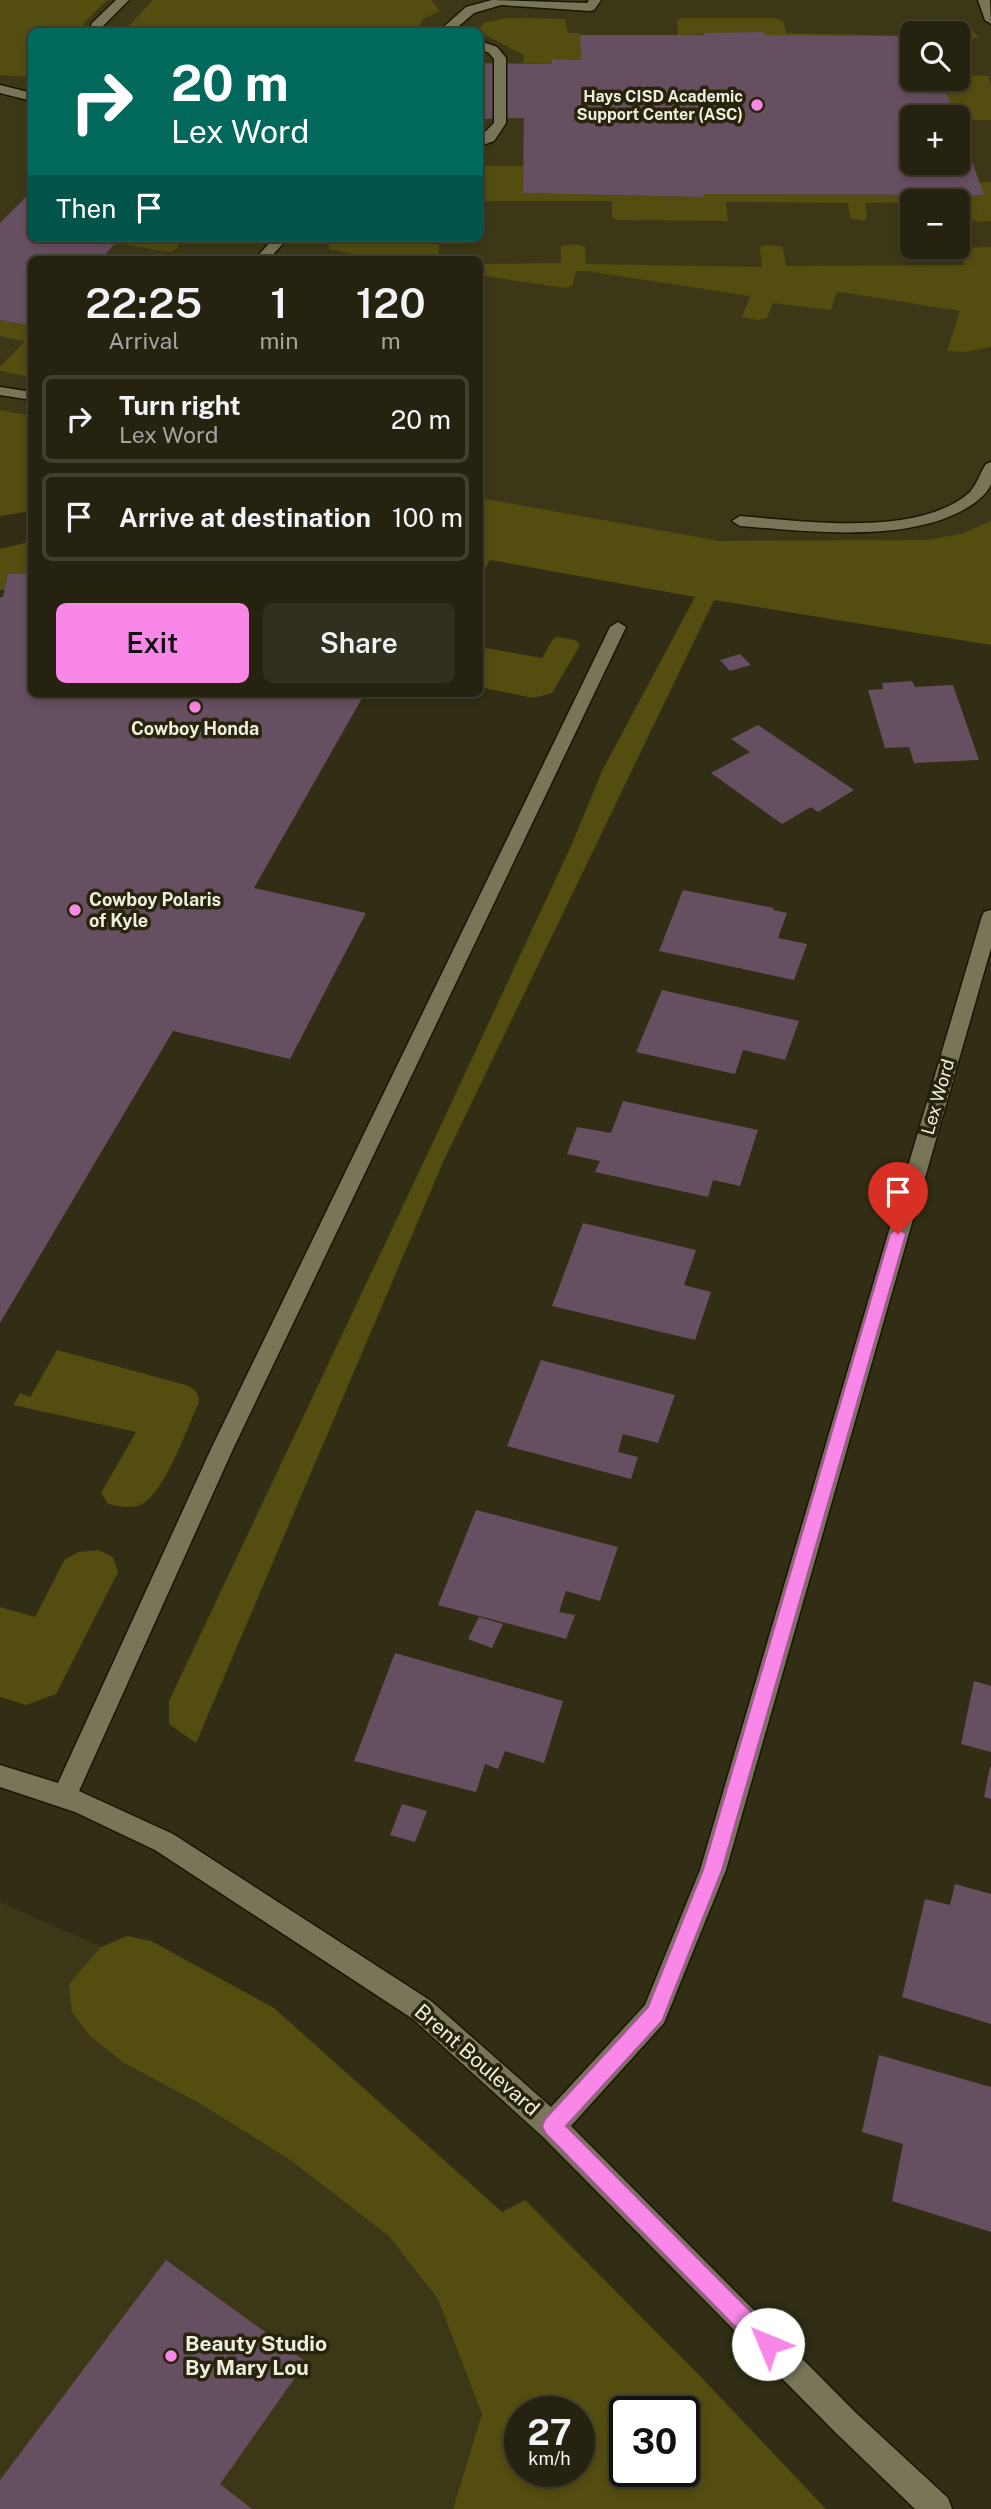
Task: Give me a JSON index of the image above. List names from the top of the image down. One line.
{"streets":{"street":["Lex Word","Brent Boulevard"]},"crossings":[["Lex Word","Brent Boulevard"]],"places":["Hays CISD Academic Support Center (ASC)","Cowboy Honda","Cowboy Polaris of Kyle","Beauty Studio By Mary Lou"],"page":{"map_buttons":["+","−"],"turn":["20 m","Lex Word"],"then":"Then","eta":["22:25","Arrival","1","min","120","m"],"list":[{"name":"Turn right","note":"Lex Word","value":"20 m"},{"name":"Arrive at destination","value":"100 m"}],"buttons":["Exit","Share"],"speed":"27 km/h","limit":"30"}}
